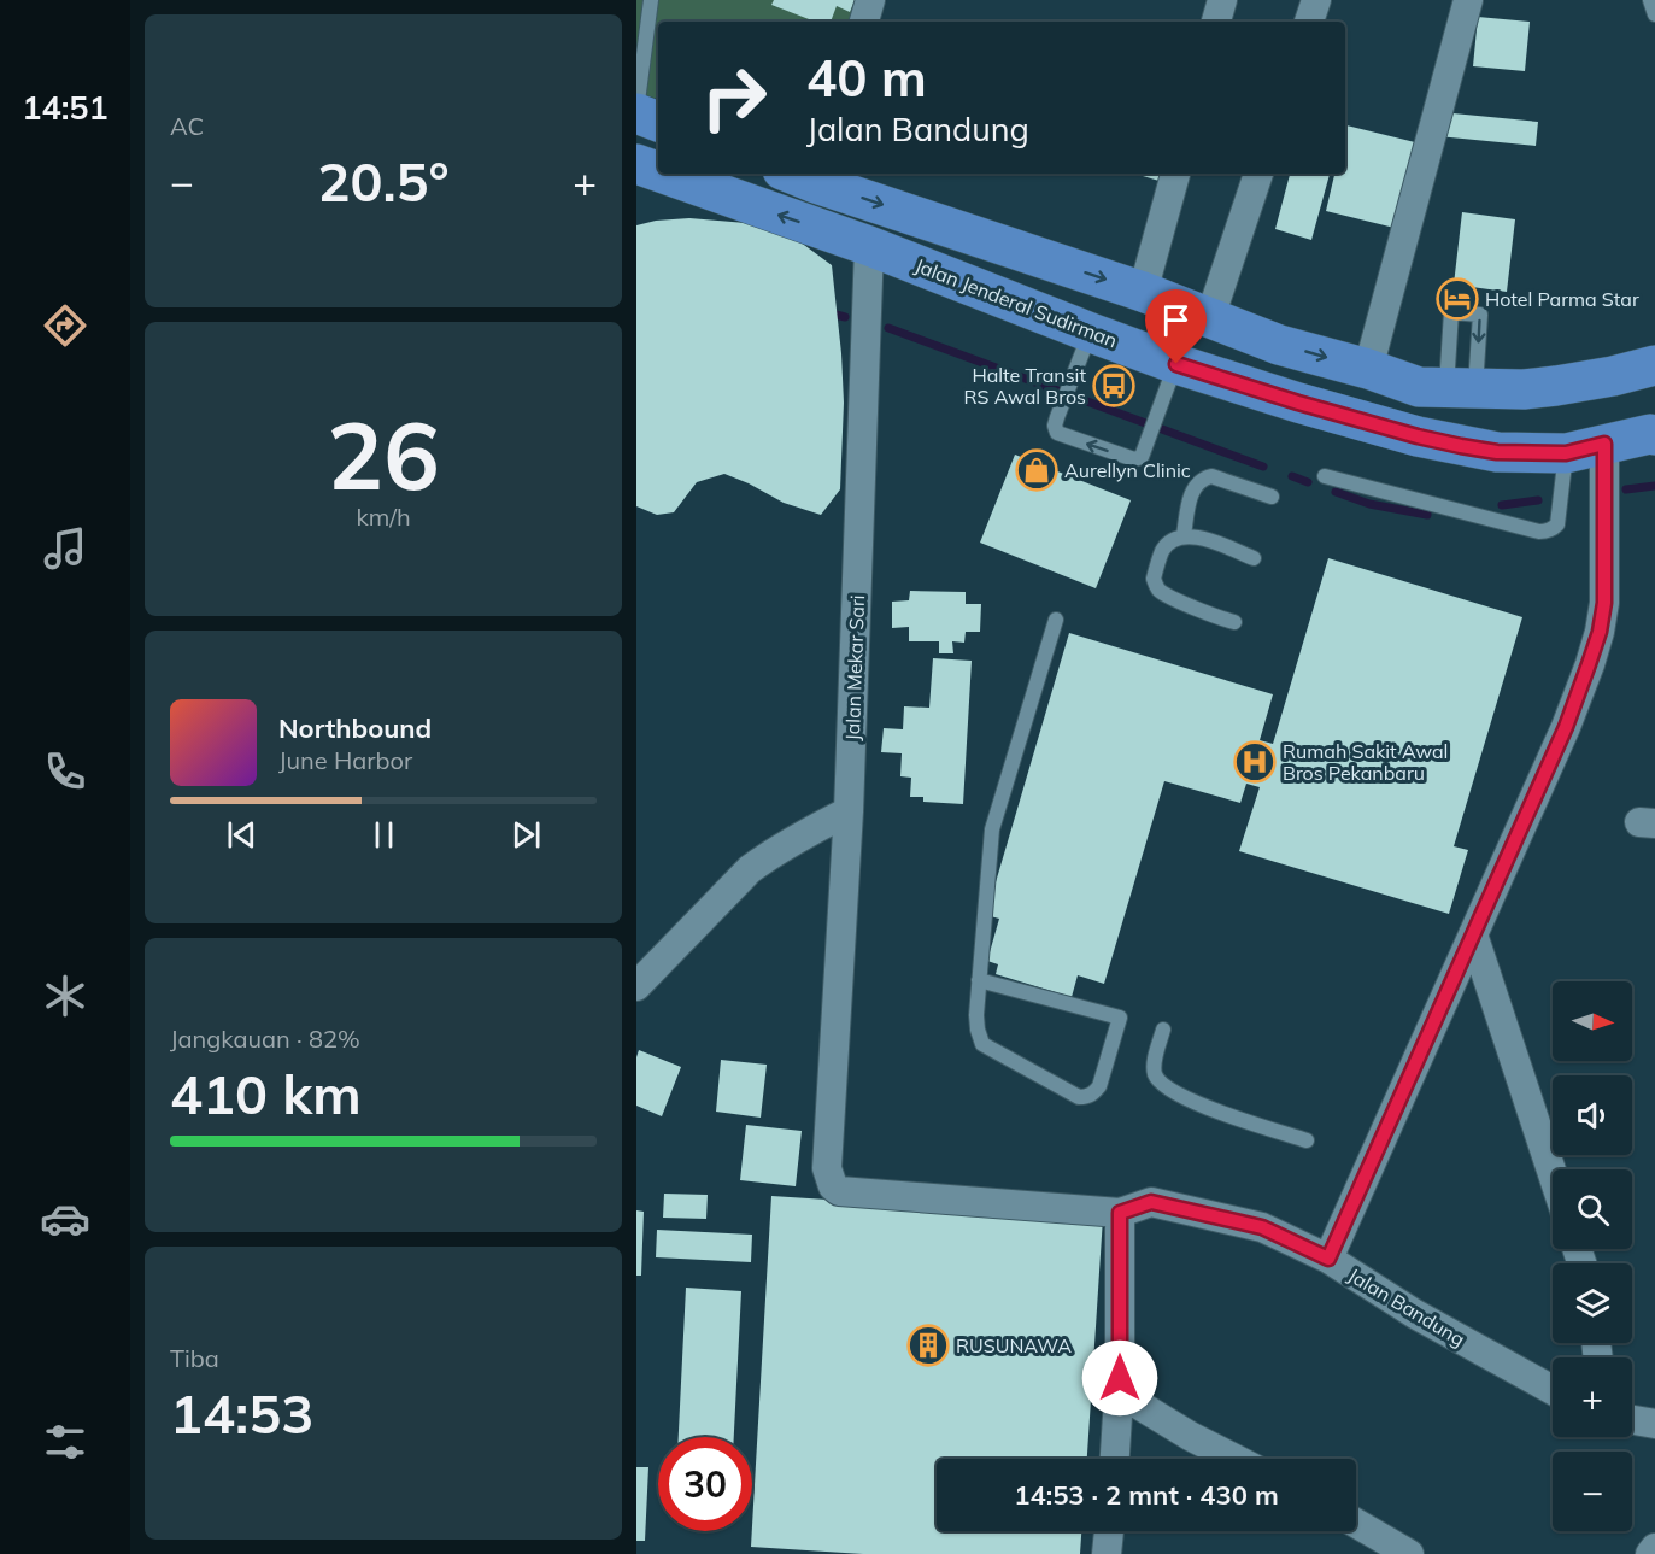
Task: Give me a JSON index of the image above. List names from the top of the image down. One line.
{"streets":{"main road":["Jalan Jenderal Sudirman"],"street":["Jalan Mekar Sari","Jalan Bandung"]},"crossings":[["Jalan Jenderal Sudirman","Jalan Mekar Sari"],["Jalan Mekar Sari","Jalan Bandung"]],"places":{"hotel":["Hotel Parma Star"],"bus stop":["Halte Transit RS Awal Bros"],"shop":["Aurellyn Clinic"],"hospital":["Rumah Sakit Awal Bros Pekanbaru"],"building":["RUSUNAWA"]},"north":"right","page":{"tabs":"14:51","tile":["AC",["26","km/h"],["Jangkauan · 82%","410 km"],["Tiba","14:53"]],"turn":["40 m","Jalan Bandung"],"heat":["−","20.5°","+"],"song":["Northbound","June Harbor"],"map_buttons":["+","−"],"limit":"30","trip":"14:53 · 2 mnt · 430 m"}}
